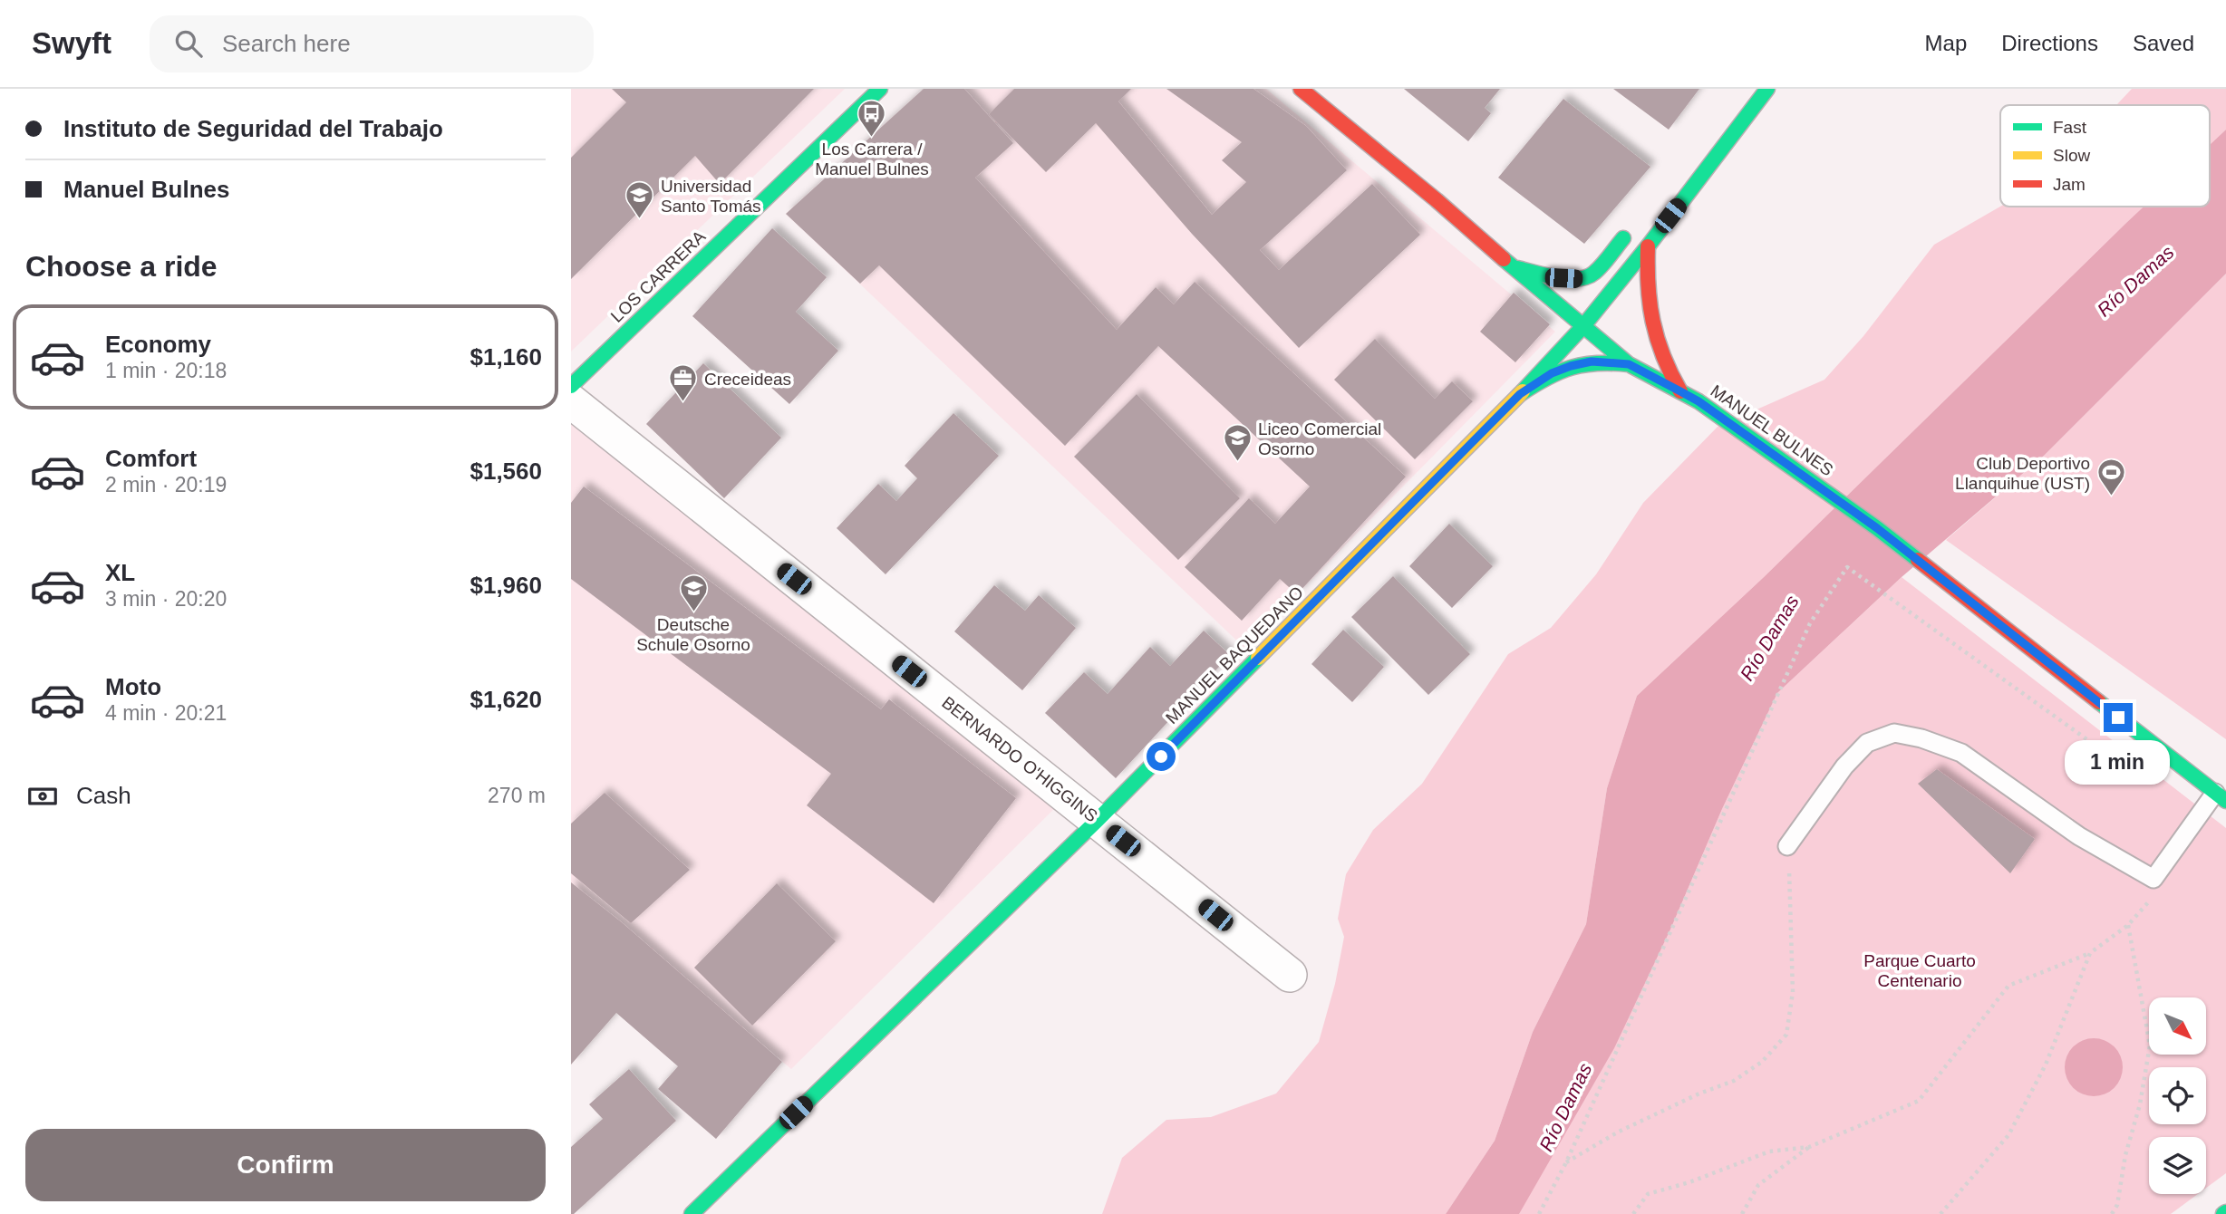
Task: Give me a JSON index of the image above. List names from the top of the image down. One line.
{"streets":{"street":["LOS CARRERA","MANUEL BULNES","MANUEL BAQUEDANO","BERNARDO O'HIGGINS"]},"crossings":[["MANUEL BULNES","MANUEL BAQUEDANO"],["MANUEL BAQUEDANO","BERNARDO O'HIGGINS"]],"water":["Río Damas"],"parks":["Parque Cuarto Centenario"],"places":{"bus stop":["Los Carrera / Manuel Bulnes"],"school or university":["Universidad Santo Tomás","Liceo Comercial Osorno","Deutsche Schule Osorno"],"office":["Creceideas"],"sports":["Club Deportivo Llanquihue (UST)"]},"legend":["Fast","Slow","Jam"],"north":"bottom right","page":{"header":"Swyft","search":"Search here","nav":["Map","Directions","Saved"],"banner":["Instituto de Seguridad del Trabajo","Manuel Bulnes"],"heading":"Choose a ride","list":[{"name":"Economy","note":"1 min · 20:18","value":"$1,160"},{"name":"Comfort","note":"2 min · 20:19","value":"$1,560"},{"name":"XL","note":"3 min · 20:20","value":"$1,960"},{"name":"Moto","note":"4 min · 20:21","value":"$1,620"}],"bubble":"1 min","pay":["Cash","270 m"],"buttons":"Confirm"}}
